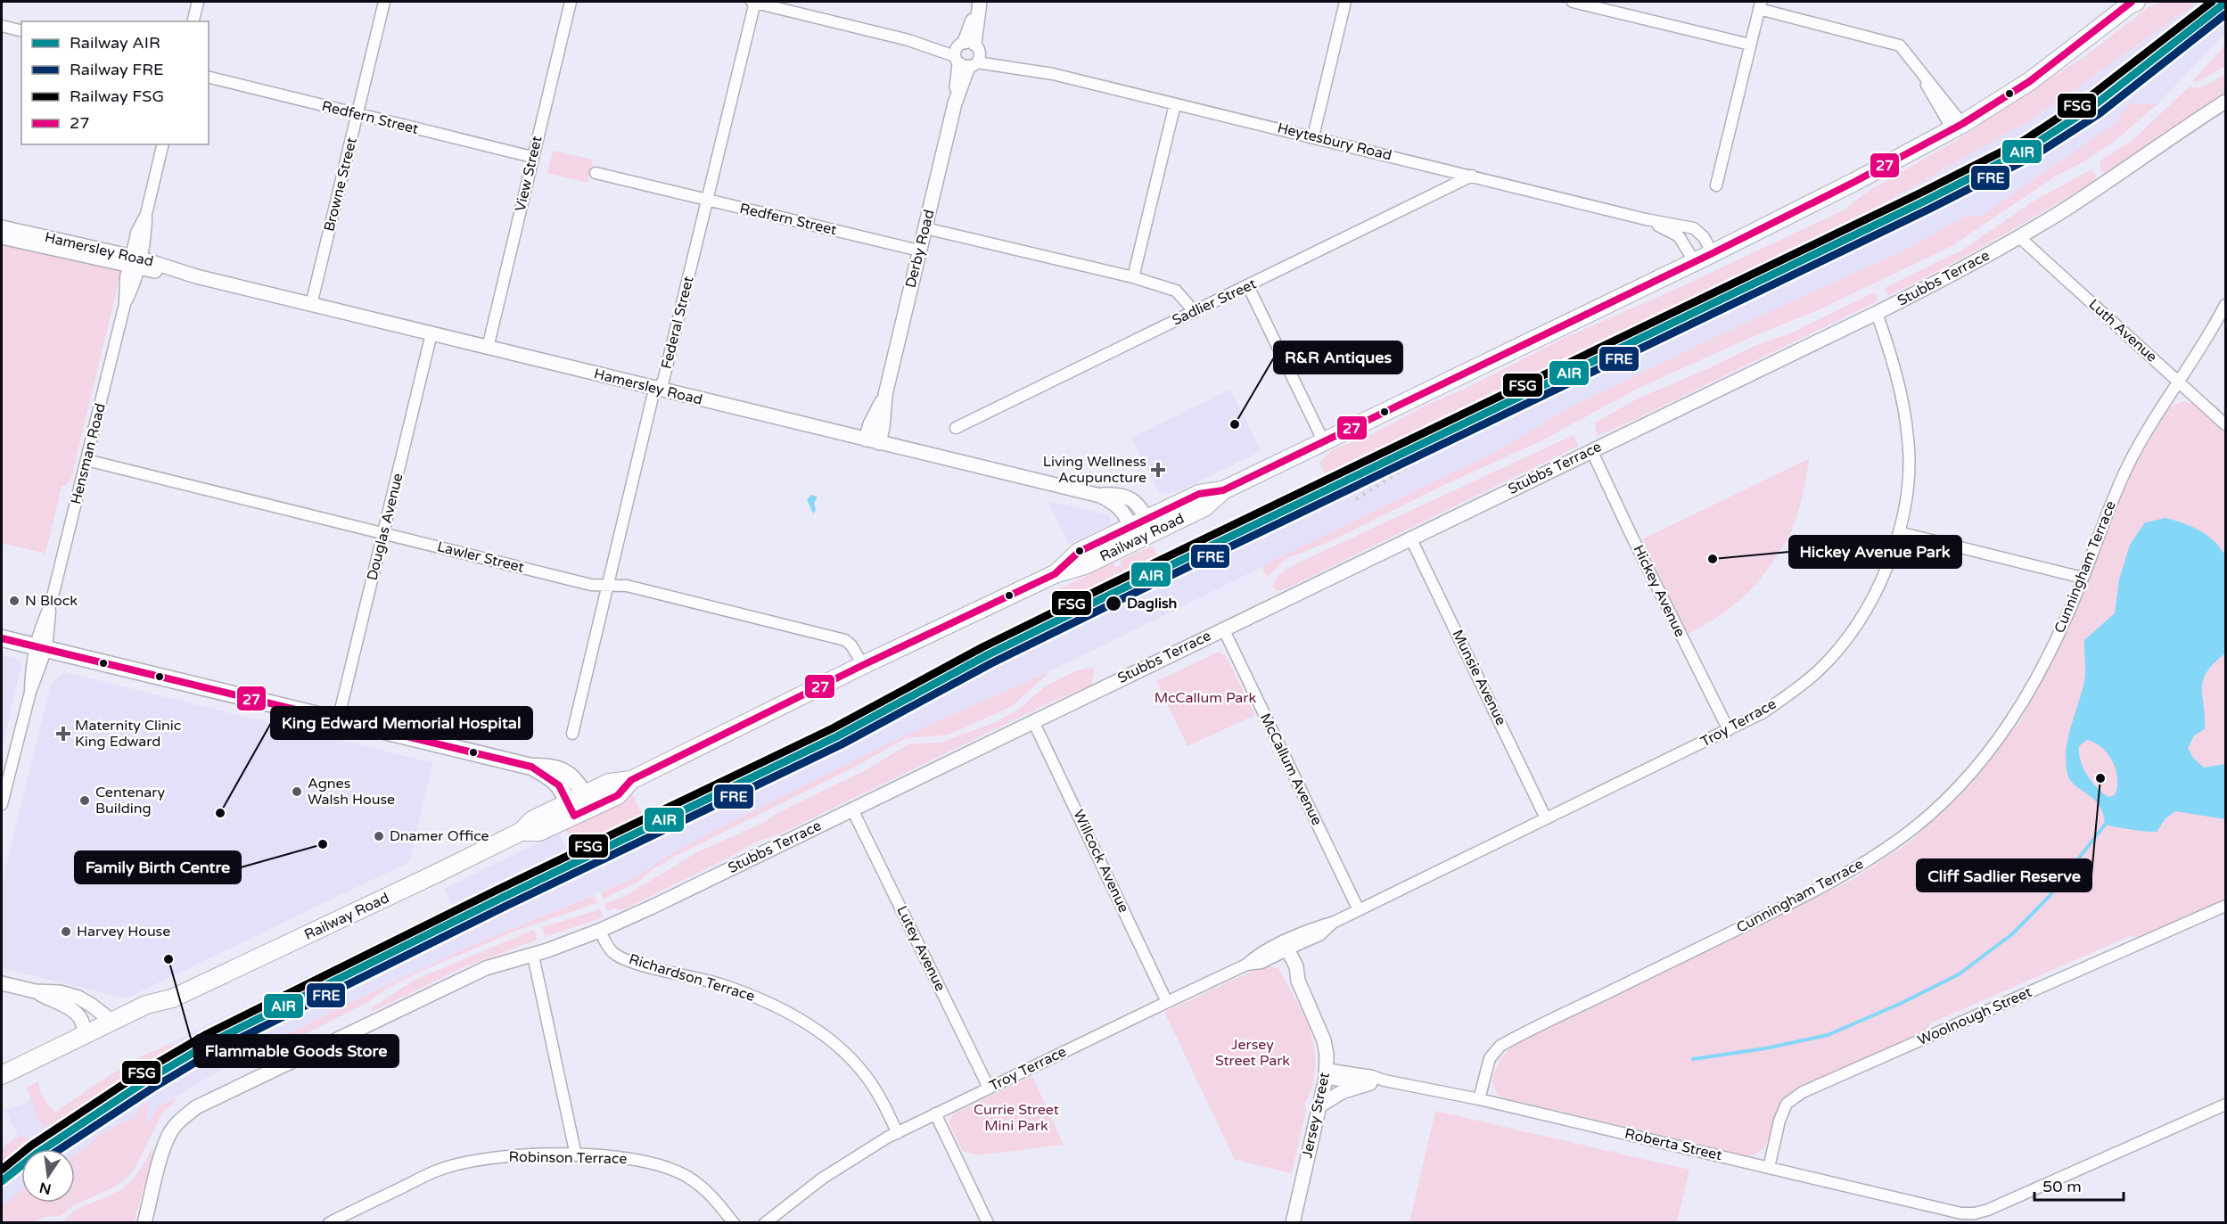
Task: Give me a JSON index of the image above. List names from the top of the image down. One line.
{"streets":{"main road":["Railway Road"],"street":["Redfern Street","Heytesbury Road","View Street","Browne Street","Derby Road","Hamersley Road","Stubbs Terrace","Sadlier Street","Federal Street","Luth Avenue","Hensman Road","Douglas Avenue","Lawler Street","Cunningham Terrace","Hickey Avenue","Munsie Avenue","Troy Terrace","McCallum Avenue","Willcock Avenue","Lutey Avenue","Richardson Terrace","Woolnough Street","Jersey Street","Roberta Street","Robinson Terrace"]},"crossings":[["Redfern Street","View Street"],["Redfern Street","Browne Street"],["Redfern Street","Derby Road"],["Redfern Street","Federal Street"],["Heytesbury Road","Derby Road"],["Heytesbury Road","Sadlier Street"],["Heytesbury Road","Federal Street"],["Heytesbury Road","Railway Road"],["View Street","Hamersley Road"],["Browne Street","Hamersley Road"],["Derby Road","Hamersley Road"],["Hamersley Road","Federal Street"],["Hamersley Road","Hensman Road"],["Hamersley Road","Douglas Avenue"],["Hamersley Road","Railway Road"],["Stubbs Terrace","Luth Avenue"],["Stubbs Terrace","Hickey Avenue"],["Stubbs Terrace","Munsie Avenue"],["Stubbs Terrace","Troy Terrace"],["Stubbs Terrace","McCallum Avenue"],["Stubbs Terrace","Willcock Avenue"],["Stubbs Terrace","Lutey Avenue"],["Stubbs Terrace","Richardson Terrace"],["Federal Street","Lawler Street"],["Luth Avenue","Cunningham Terrace"],["Hensman Road","Lawler Street"],["Douglas Avenue","Lawler Street"],["Railway Road","Lawler Street"],["Cunningham Terrace","Roberta Street"],["Hickey Avenue","Troy Terrace"],["Munsie Avenue","Troy Terrace"],["Troy Terrace","McCallum Avenue"],["Troy Terrace","Willcock Avenue"],["Troy Terrace","Lutey Avenue"],["Troy Terrace","Richardson Terrace"],["Troy Terrace","Jersey Street"],["Woolnough Street","Roberta Street"],["Jersey Street","Roberta Street"]],"parks":["McCallum Park","Jersey Street Park","Currie Street Mini Park"],"places":{"other":["R&R Antiques","Hickey Avenue Park","N Block","Daglish","Cliff Sadlier Reserve","Agnes Walsh House","Centenary Building","King Edward Memorial Hospital","Dnamer Office","Family Birth Centre","Harvey House","Flammable Goods Store"],"health":["Living Wellness Acupuncture","Maternity Clinic King Edward"]},"lines":["rail line FSG","transit line 27","rail line AIR","rail line FRE"],"legend":["Railway AIR","Railway FRE","Railway FSG","27"],"scale_bar":"50 m","north":"bottom"}
